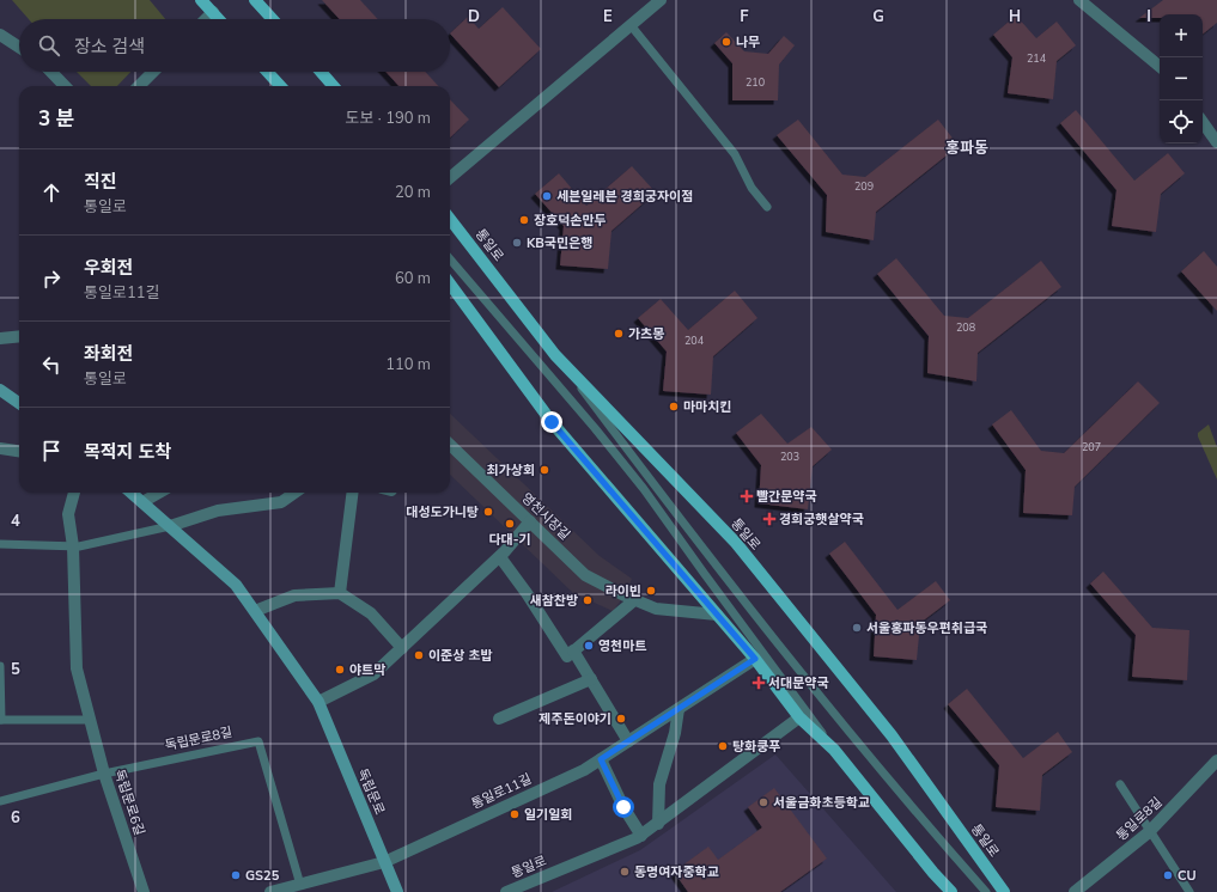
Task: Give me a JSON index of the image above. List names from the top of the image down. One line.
{"streets":{"main road":["통일로","독립문로"],"street":["영천시장길","통일로11길","독립문로6길","통일로8길"],"lane":["독립문로8길"]},"crossings":[["독립문로8길","독립문로6길"],["독립문로","통일로11길"]],"districts":["홍파동"],"places":{"other":["나무","세븐일레븐 경희궁자이점","장호덕손만두","KB국민은행","가츠몽","마마치킨","최가상회","대성도가니탕","다대-기","라이빈","새참찬방","서울홍파동우편취급국","영천마트","이준상 초밥","야트막","제주돈이야기","탕화쿵푸","서울금화초등학교","일기일회","동명여자중학교","GS25","CU"],"health":["빨간문약국","경희궁햇살약국","서대문약국"]},"house_numbers":["214","210","209","208","204","207","203"],"page":{"map_buttons":["+","−"],"search":"장소 검색","heading":["3 분","도보 · 190 m"],"list":[["직진","통일로","20 m"],["우회전","통일로11길","60 m"],["좌회전","통일로","110 m"],"목적지 도착"]},"grid":{"columns":["D","E","F","G","H","I"],"rows":["4","5","6"]}}
